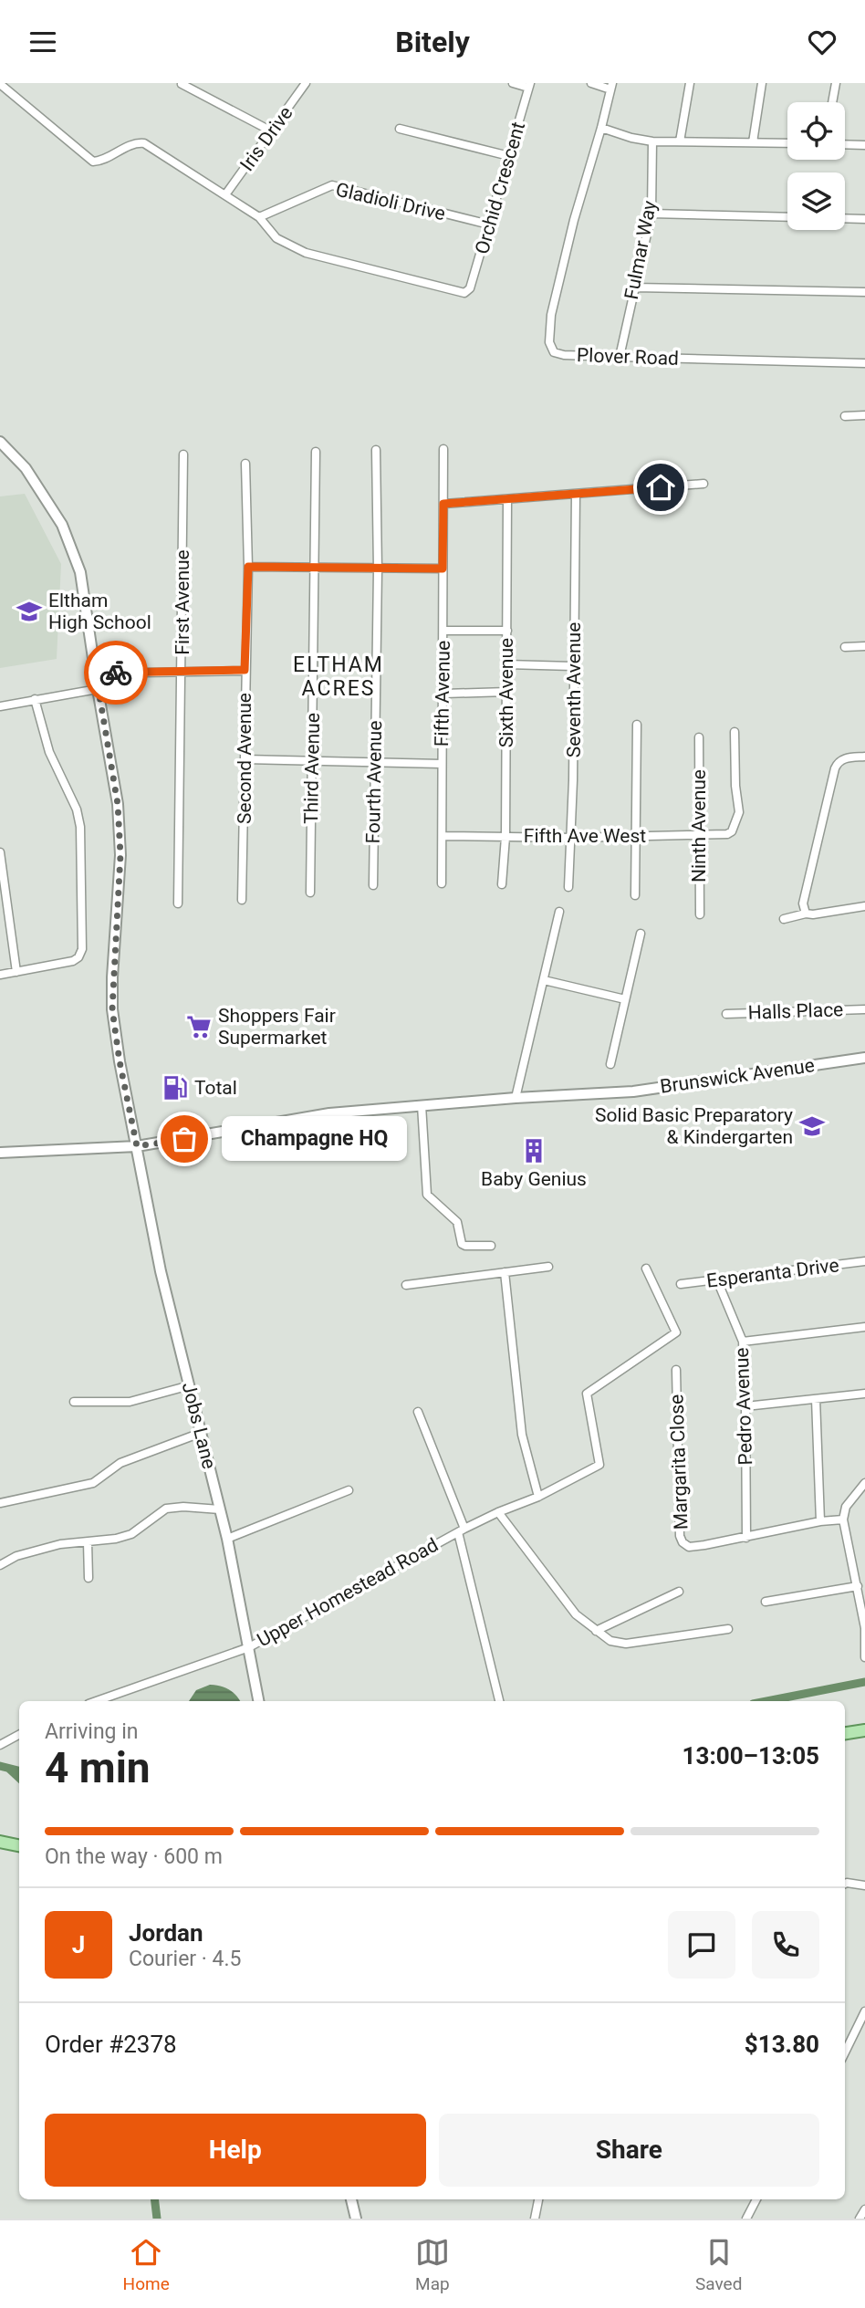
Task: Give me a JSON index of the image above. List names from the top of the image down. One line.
{"streets":{"street":["Iris Drive","Orchid Crescent","Gladioli Drive","Fulmar Way","Plover Road","First Avenue","Seventh Avenue","Sixth Avenue","Fifth Avenue","Second Avenue","Third Avenue","Fourth Avenue","Ninth Avenue","Fifth Ave West","Halls Place","Brunswick Avenue","Esperanta Drive","Pedro Avenue","Jobs Lane","Margarita Close","Upper Homestead Road"]},"crossings":[["Orchid Crescent","Gladioli Drive"],["Fulmar Way","Plover Road"],["Seventh Avenue","Fifth Ave West"],["Sixth Avenue","Fifth Ave West"],["Fifth Avenue","Fifth Ave West"],["Ninth Avenue","Fifth Ave West"],["Brunswick Avenue","Jobs Lane"],["Esperanta Drive","Pedro Avenue"],["Pedro Avenue","Margarita Close"],["Jobs Lane","Upper Homestead Road"]],"districts":["ELTHAM ACRES"],"places":{"school or university":["Eltham High School","Solid Basic Preparatory & Kindergarten"],"supermarket":["Shoppers Fair Supermarket"],"fuel station":["Total"],"other":["Champagne HQ"],"building":["Baby Genius"]},"page":{"header":"Bitely","bubble":"Champagne HQ","heading":["4 min","Arriving in","13:00–13:05"],"panel":["Jordan","Courier · 4.5","Order #2378","$13.80"],"bar":"On the way · 600 m","round":"J","buttons":["Help","Share"],"tabs":["Home","Map","Saved"]}}
